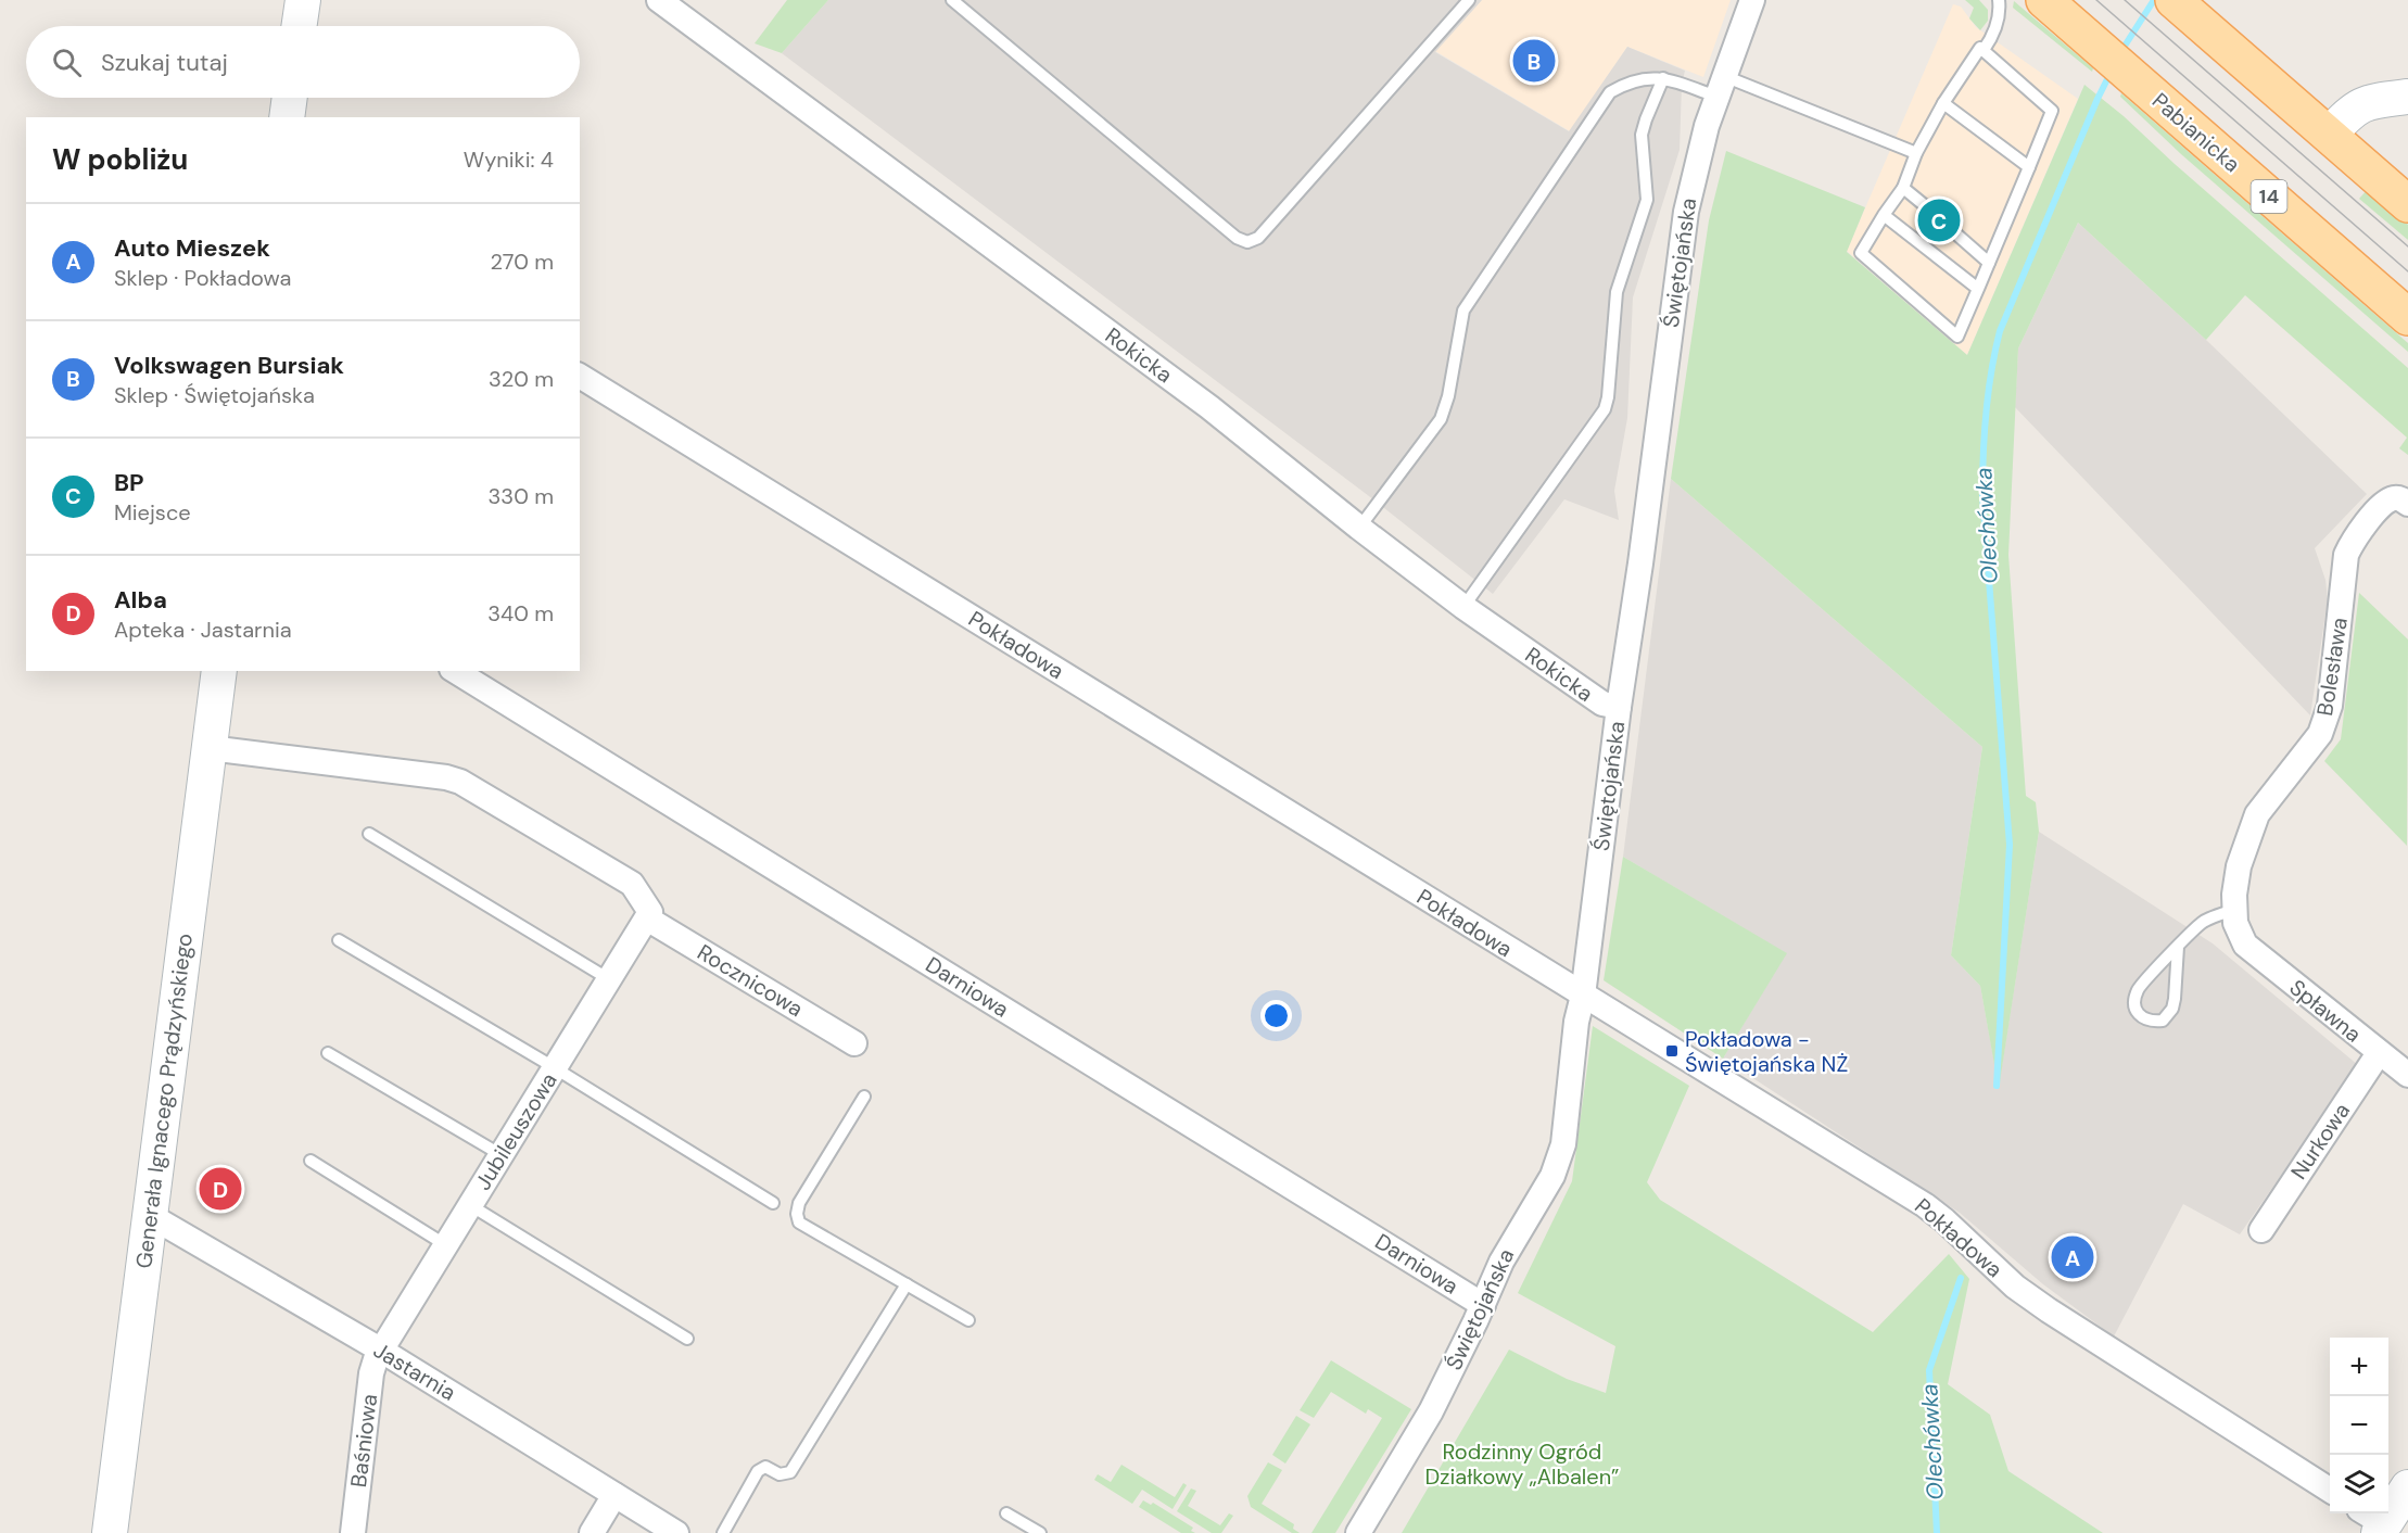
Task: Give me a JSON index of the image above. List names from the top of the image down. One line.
{"streets":{"main road":["Pabianicka","14"],"street":["Świętojańska","Rokicka","Pokładowa","Bolesława","Rocznicowa","Darniowa","Spławna","Generała Ignacego Prądzyńskiego","Jubileuszowa","Nurkowa","Jastarnia","Baśniowa"]},"crossings":[["Świętojańska","Rokicka"],["Świętojańska","Pokładowa"],["Świętojańska","Darniowa"],["Bolesława","Spławna"],["Rocznicowa","Jubileuszowa"],["Spławna","Nurkowa"],["Generała Ignacego Prądzyńskiego","Jastarnia"],["Jubileuszowa","Jastarnia"],["Jubileuszowa","Baśniowa"],["Jastarnia","Baśniowa"]],"water":["Olechówka"],"parks":["Rodzinny Ogród Działkowy „Albalen”"],"places":{"transit":["Pokładowa - Świętojańska NŻ"]},"page":{"search":"Szukaj tutaj","pins":["B","C","D","A"],"heading":["W pobliżu","Wyniki: 4"],"list":[{"mark":"A","name":"Auto Mieszek","note":"Sklep · Pokładowa","value":"270 m"},{"mark":"B","name":"Volkswagen Bursiak","note":"Sklep · Świętojańska","value":"320 m"},{"mark":"C","name":"BP","note":"Miejsce","value":"330 m"},{"mark":"D","name":"Alba","note":"Apteka · Jastarnia","value":"340 m"}],"map_buttons":["+","−"]}}
